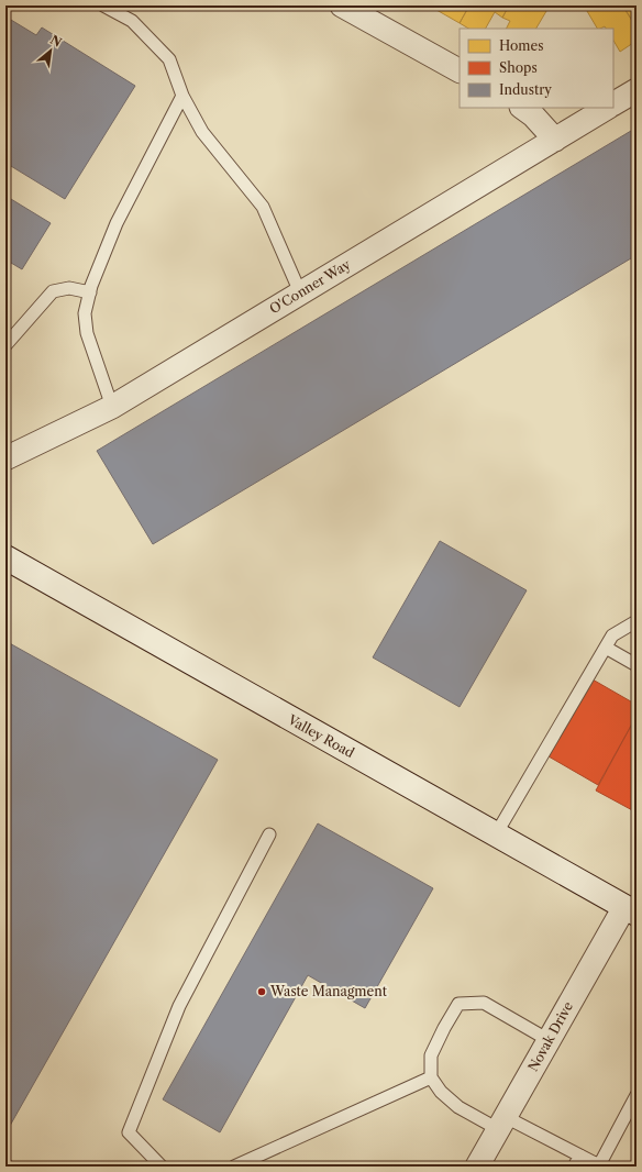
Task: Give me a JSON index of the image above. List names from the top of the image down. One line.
{"streets":{"main road":["Valley Road"],"street":["O'Conner Way","Novak Drive"]},"crossings":[["Valley Road","Novak Drive"]],"places":["Waste Managment"],"legend":["Homes","Shops","Industry"],"north":"top right"}
